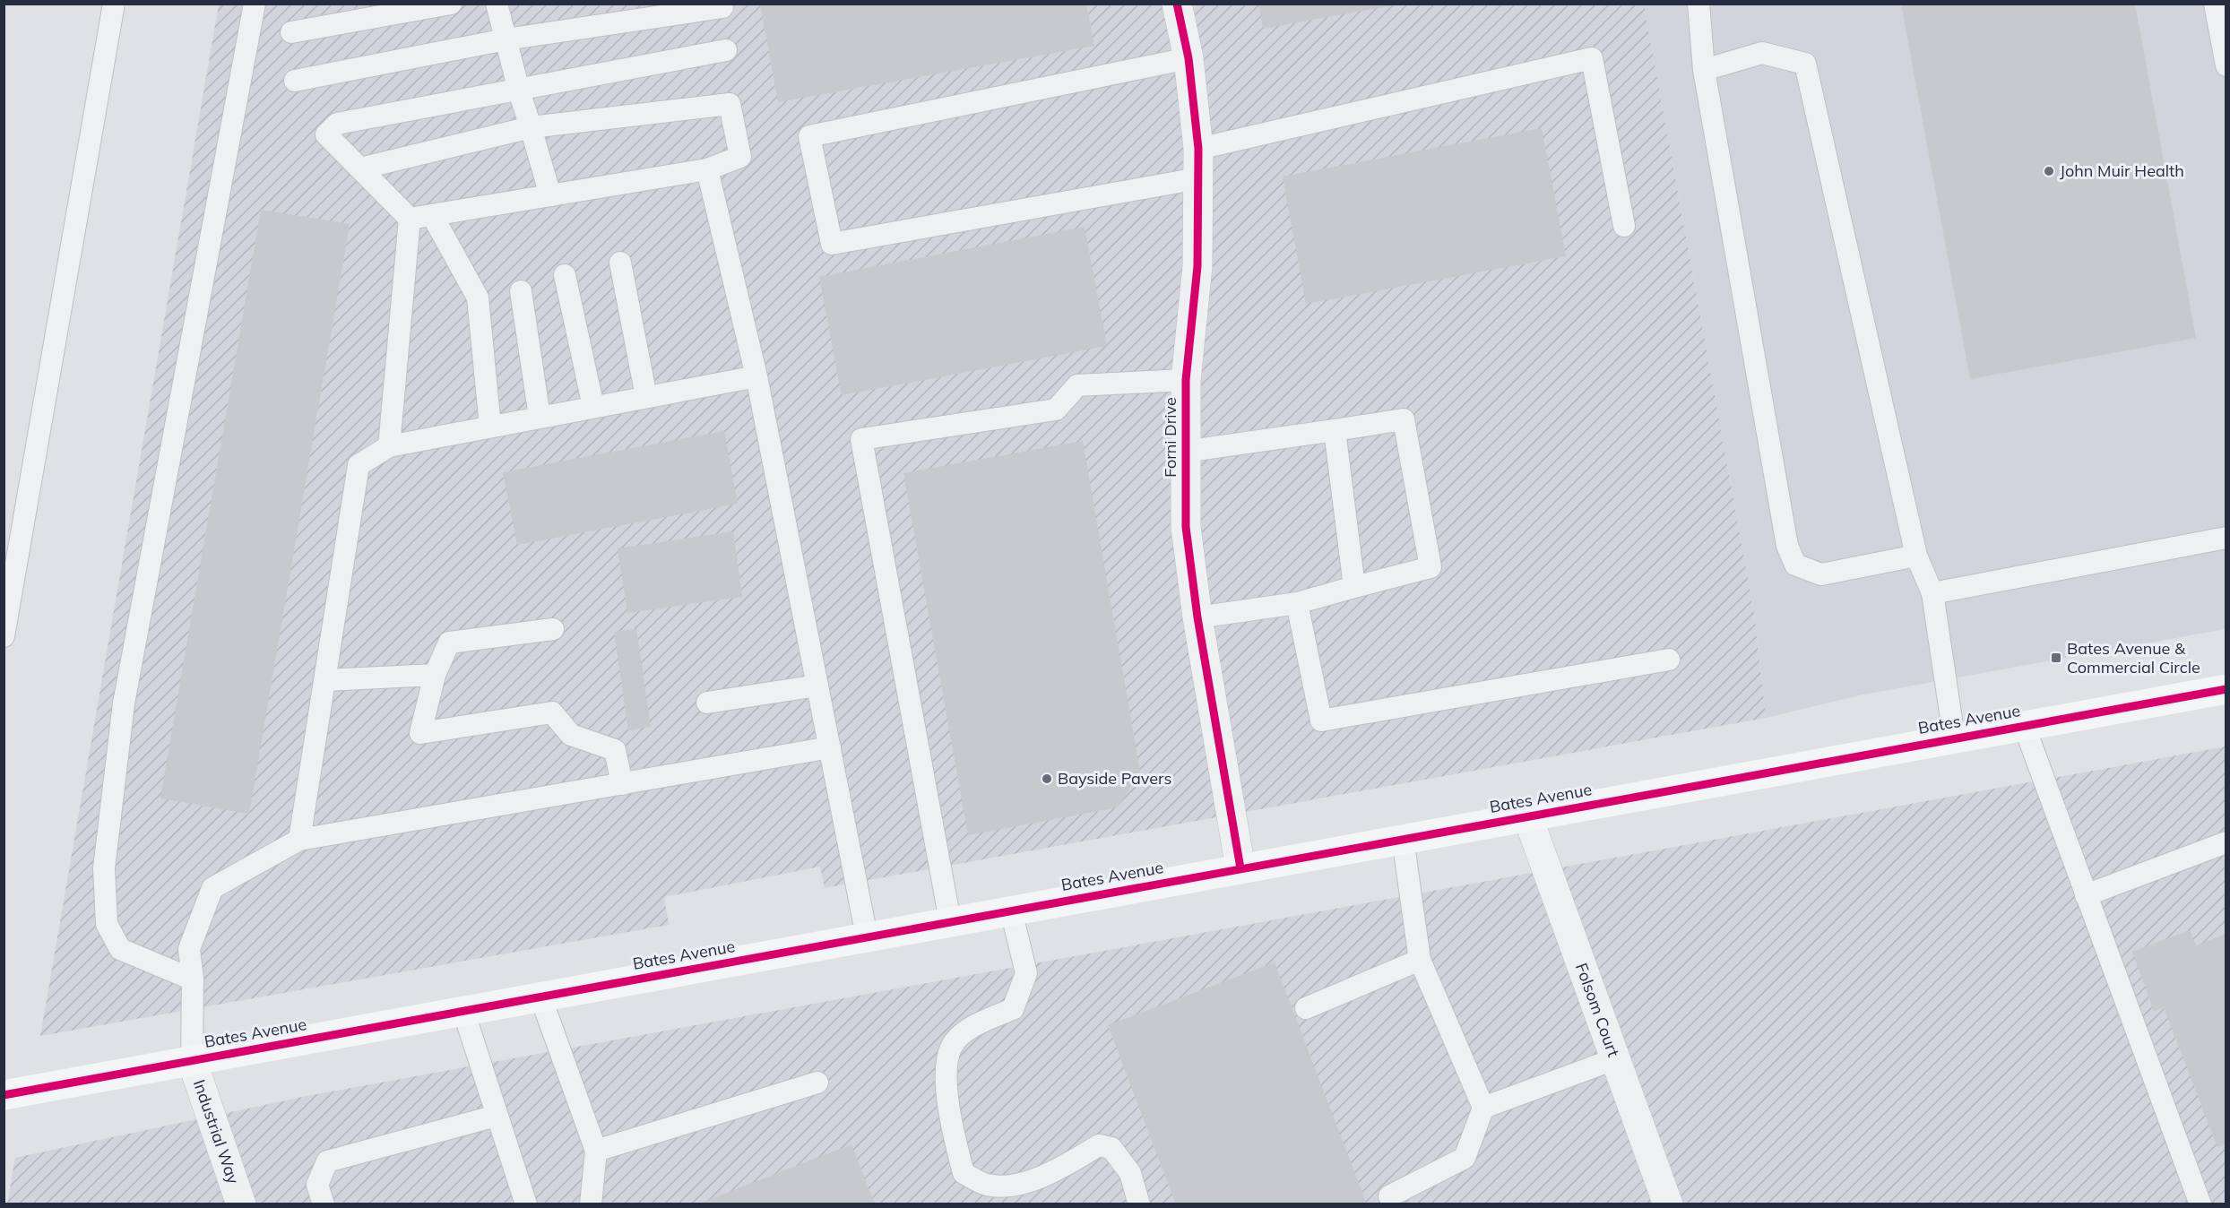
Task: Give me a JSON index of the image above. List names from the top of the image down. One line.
{"streets":{"street":["Forni Drive","Bates Avenue","Folsom Court","Industrial Way"]},"crossings":[["Forni Drive","Bates Avenue"],["Bates Avenue","Folsom Court"],["Bates Avenue","Industrial Way"]],"places":{"other":["John Muir Health","Bayside Pavers"],"transit":["Bates Avenue & Commercial Circle"]}}
